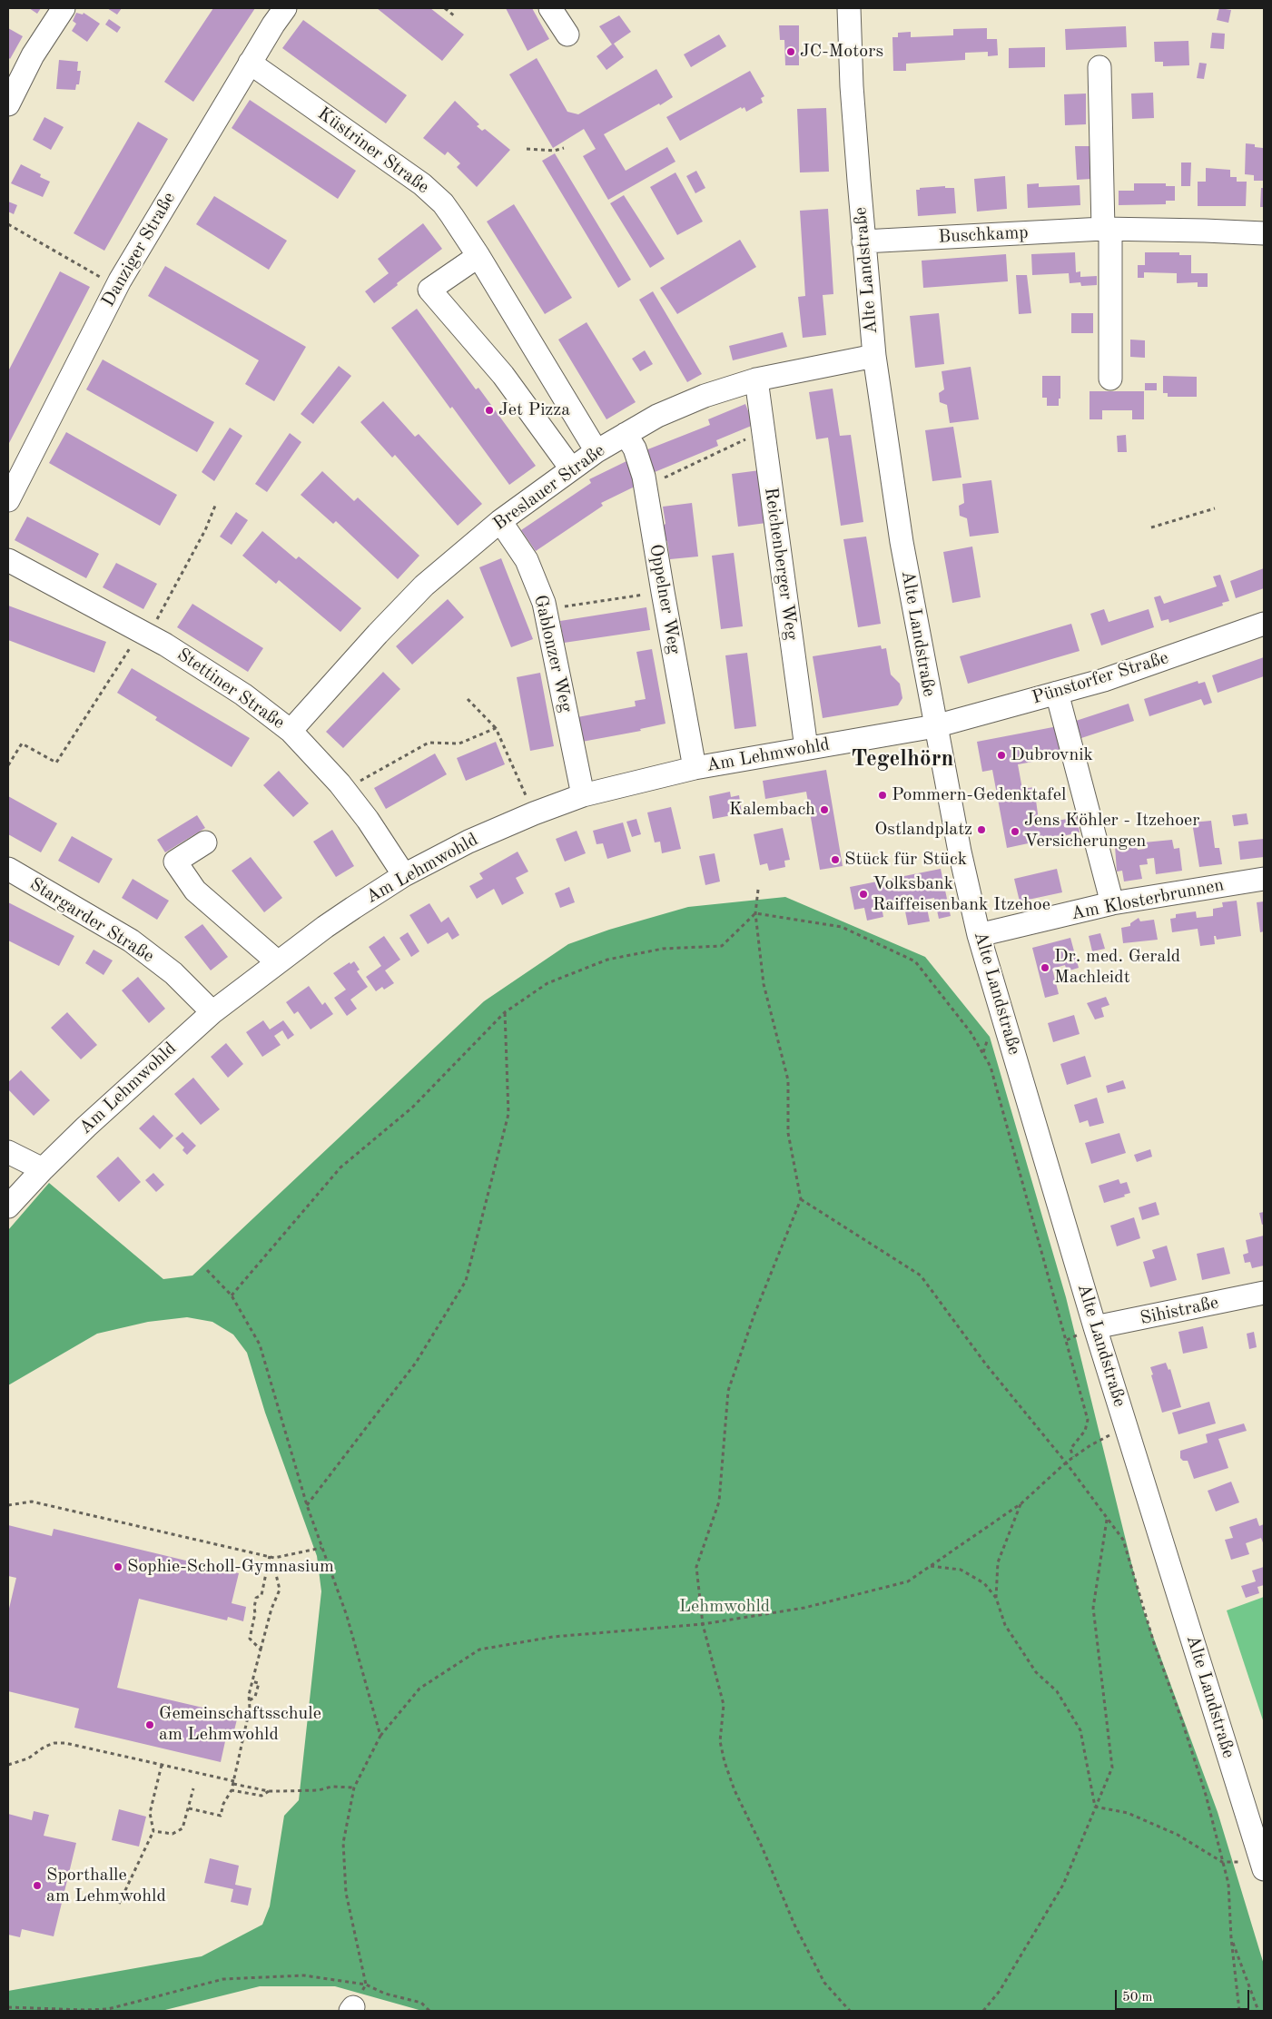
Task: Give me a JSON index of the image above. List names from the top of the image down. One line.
{"streets":{"street":["Küstriner Straße","Buschkamp","Danziger Straße","Alte Landstraße","Breslauer Straße","Reichenberger Weg","Oppelner Weg","Gablonzer Weg","Pünstorfer Straße","Stettiner Straße","Am Lehmwohld","Am Klosterbrunnen","Stargarder Straße","Sihistraße"]},"crossings":[["Küstriner Straße","Danziger Straße"],["Küstriner Straße","Breslauer Straße"],["Buschkamp","Alte Landstraße"],["Alte Landstraße","Breslauer Straße"],["Alte Landstraße","Pünstorfer Straße"],["Alte Landstraße","Am Lehmwohld"],["Alte Landstraße","Am Klosterbrunnen"],["Alte Landstraße","Sihistraße"],["Breslauer Straße","Reichenberger Weg"],["Breslauer Straße","Oppelner Weg"],["Breslauer Straße","Gablonzer Weg"],["Breslauer Straße","Stettiner Straße"],["Reichenberger Weg","Am Lehmwohld"],["Oppelner Weg","Am Lehmwohld"],["Gablonzer Weg","Am Lehmwohld"],["Pünstorfer Straße","Am Lehmwohld"],["Stettiner Straße","Am Lehmwohld"],["Am Lehmwohld","Stargarder Straße"]],"districts":["Tegelhörn"],"parks":["Lehmwohld"],"places":["JC-Motors","Jet Pizza","Dubrovnik","Pommern-Gedenktafel","Kalembach","Ostlandplatz","Jens Köhler - Itzehoer Versicherungen","Stück für Stück","Volksbank Raiffeisenbank Itzehoe","Dr. med. Gerald Machleidt","Sophie-Scholl-Gymnasium","Gemeinschaftsschule am Lehmwohld","Sporthalle am Lehmwohld"],"scale_bar":"50 m"}
